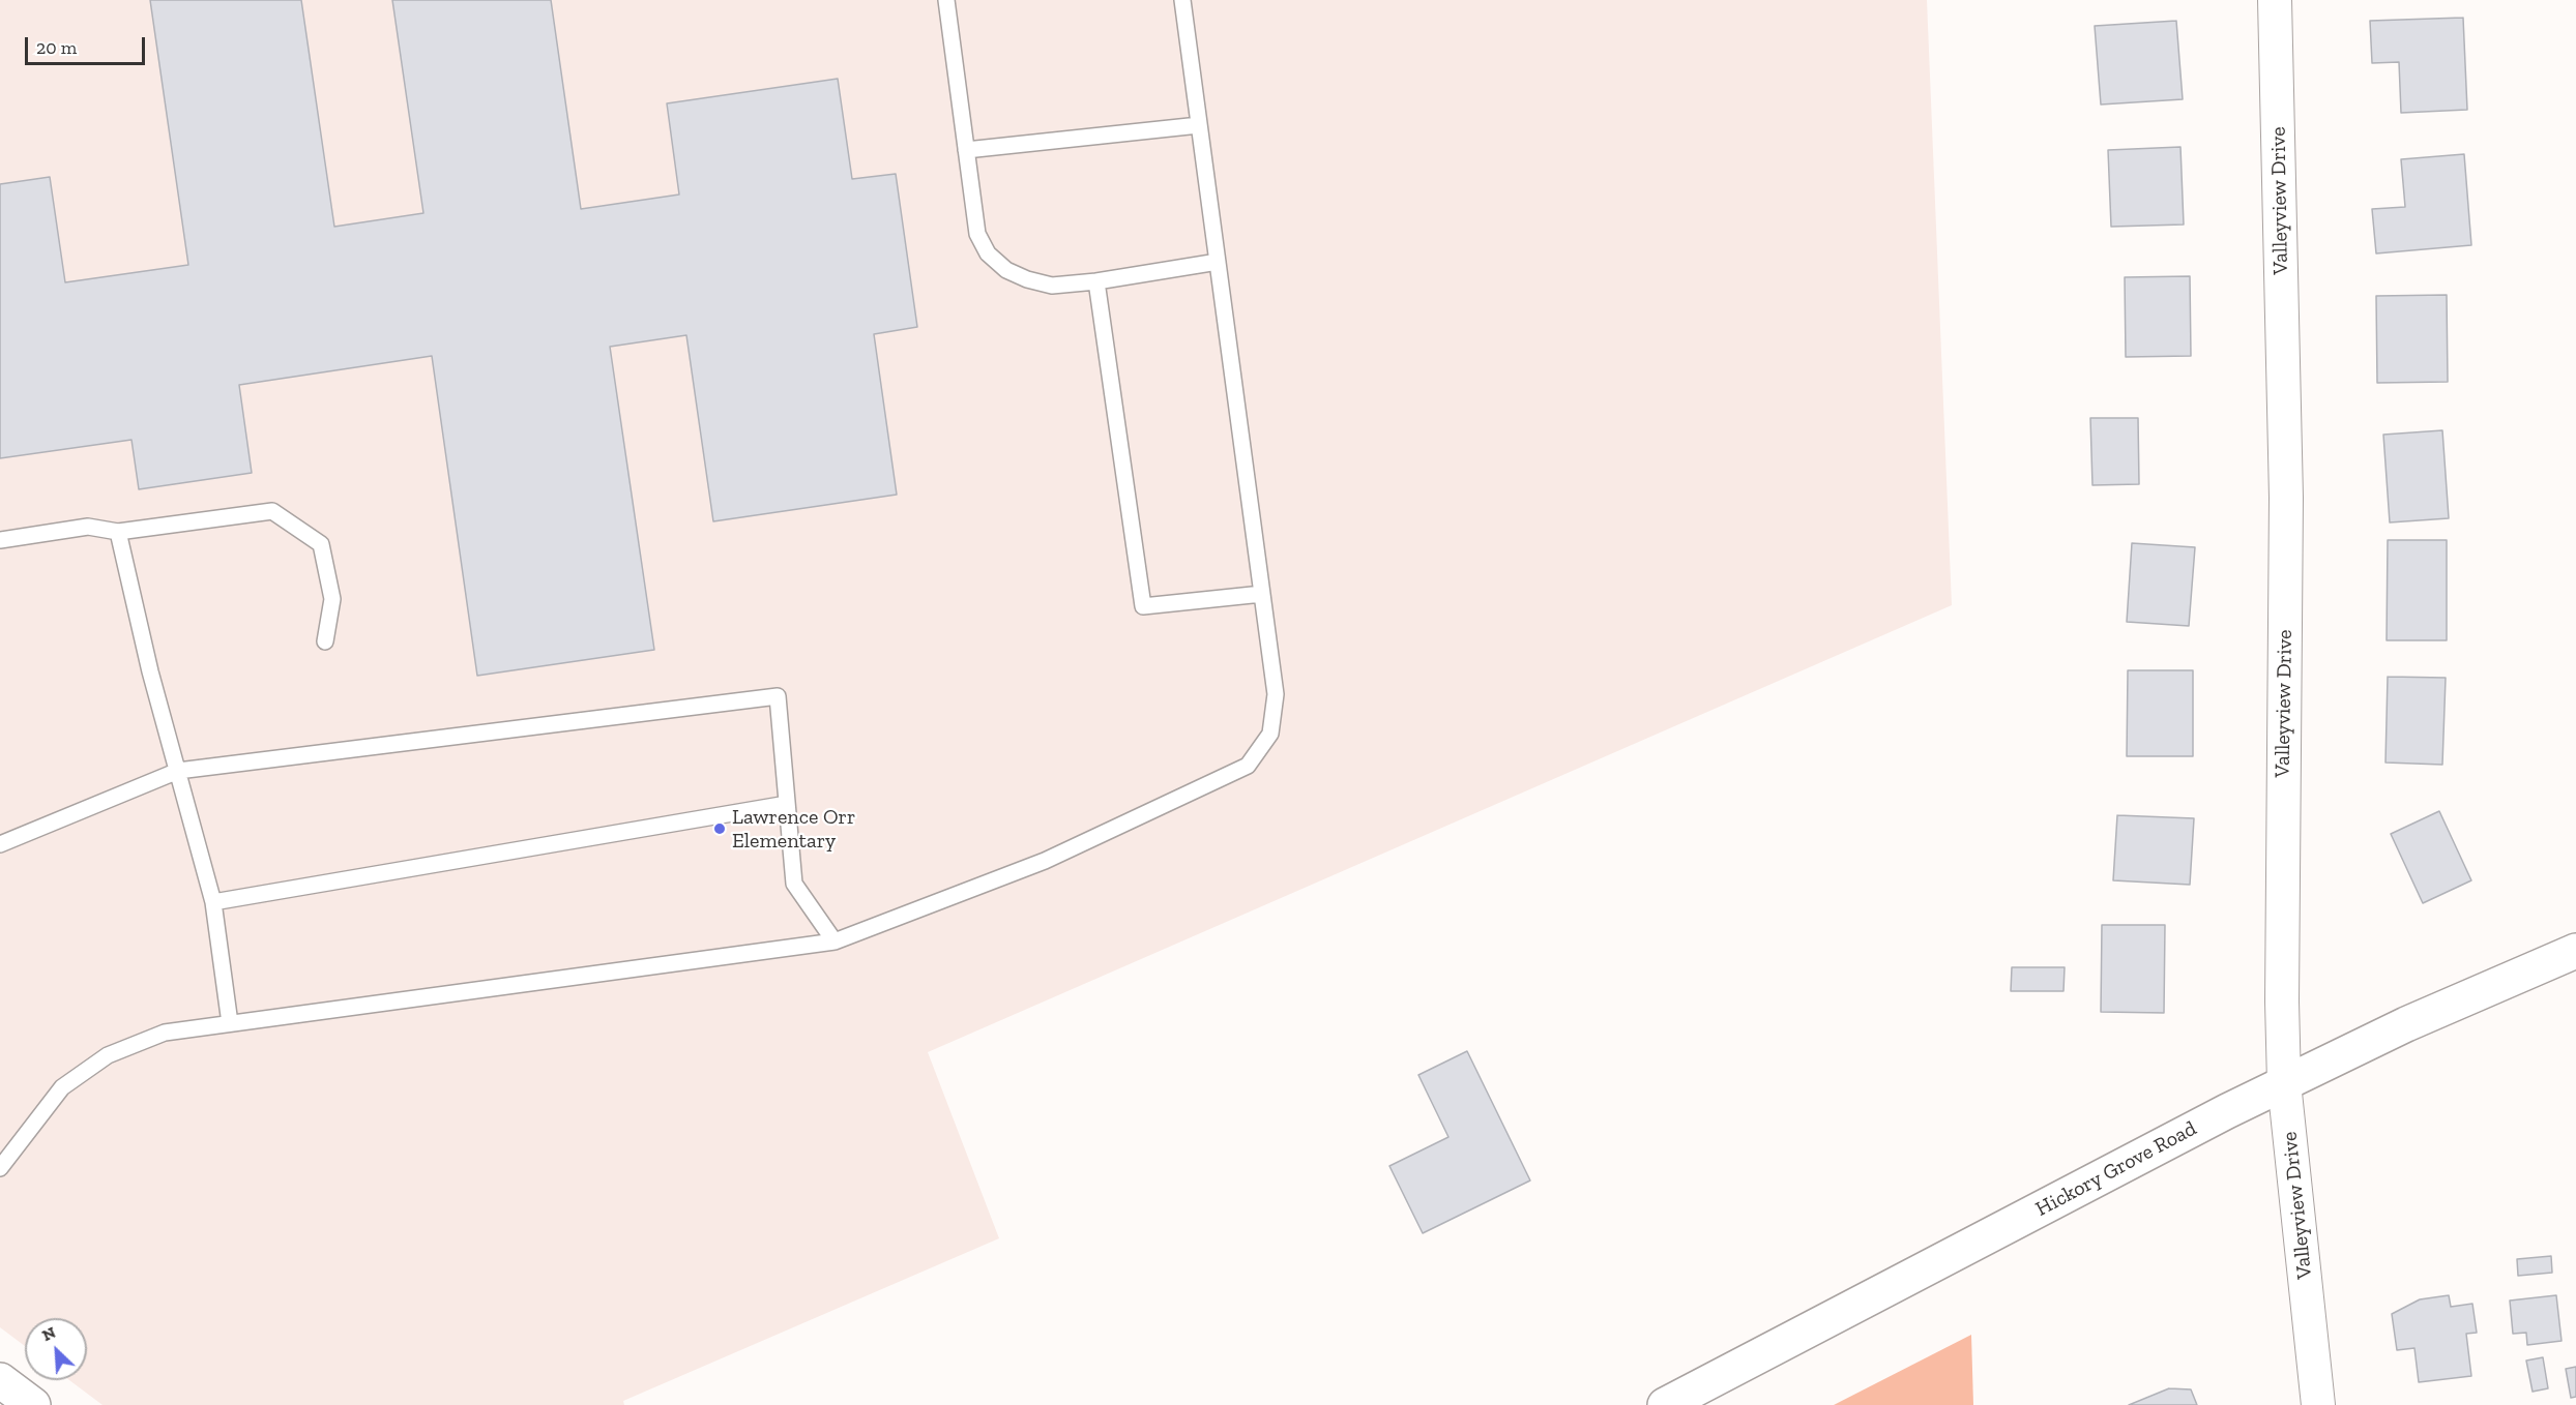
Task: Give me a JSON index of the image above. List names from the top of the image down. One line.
{"streets":{"street":["Valleyview Drive","Hickory Grove Road"]},"crossings":[["Valleyview Drive","Hickory Grove Road"]],"places":["Lawrence Orr Elementary"],"scale_bar":"20 m","north":"top left"}
